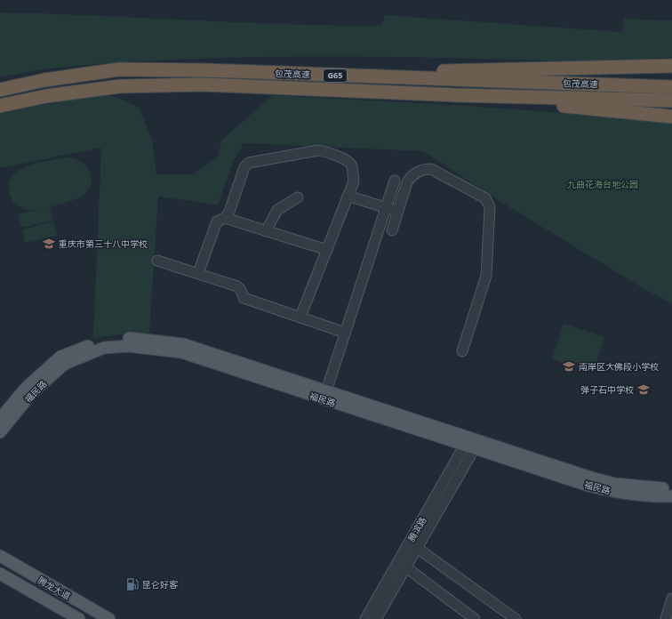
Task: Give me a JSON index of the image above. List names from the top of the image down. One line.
{"streets":{"highway":["包茂高速","G65"],"main road":["福民路","腾龙大道"],"street":["腾滨路"]},"crossings":[["福民路","腾滨路"]],"parks":["九曲花海台地公园"],"places":{"school or university":["重庆市第三十八中学校","南岸区大佛段小学校","弹子石中学校"],"fuel station":["昆仑好客"]}}
